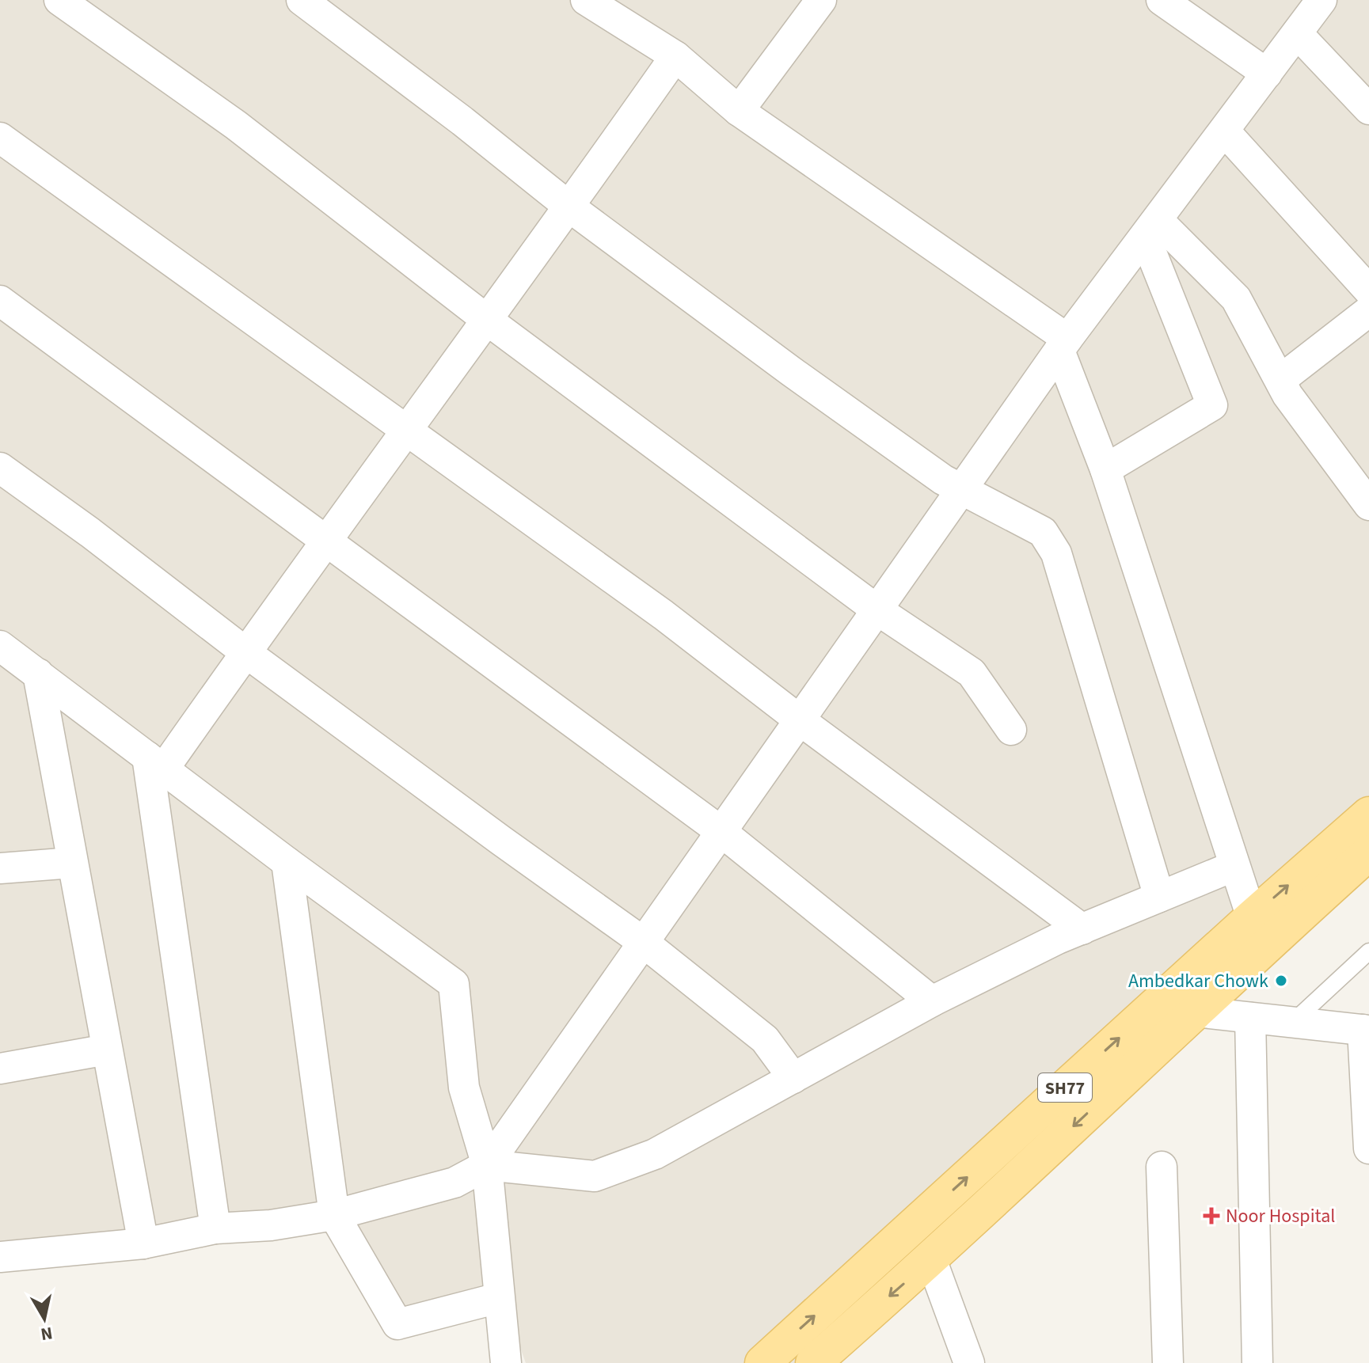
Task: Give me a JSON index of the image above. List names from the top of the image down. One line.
{"streets":{"main road":["SH77"]},"places":{"other":["Ambedkar Chowk"],"health":["Noor Hospital"]},"north":"bottom"}
